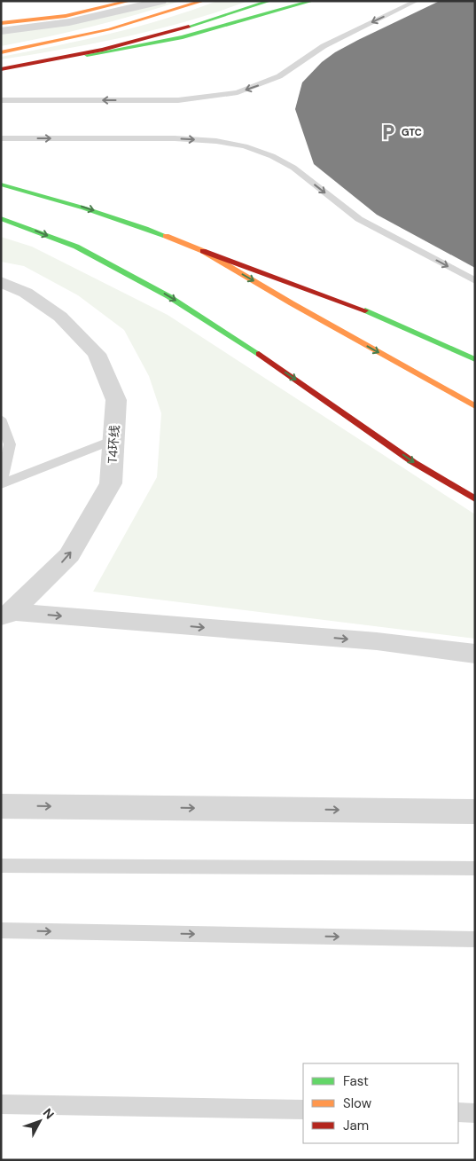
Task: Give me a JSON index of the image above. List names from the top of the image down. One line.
{"streets":{"street":["T4环线"]},"one_way":["T4环线"],"places":{"parking":["GTC"]},"legend":["Fast","Slow","Jam"],"north":"top right"}
